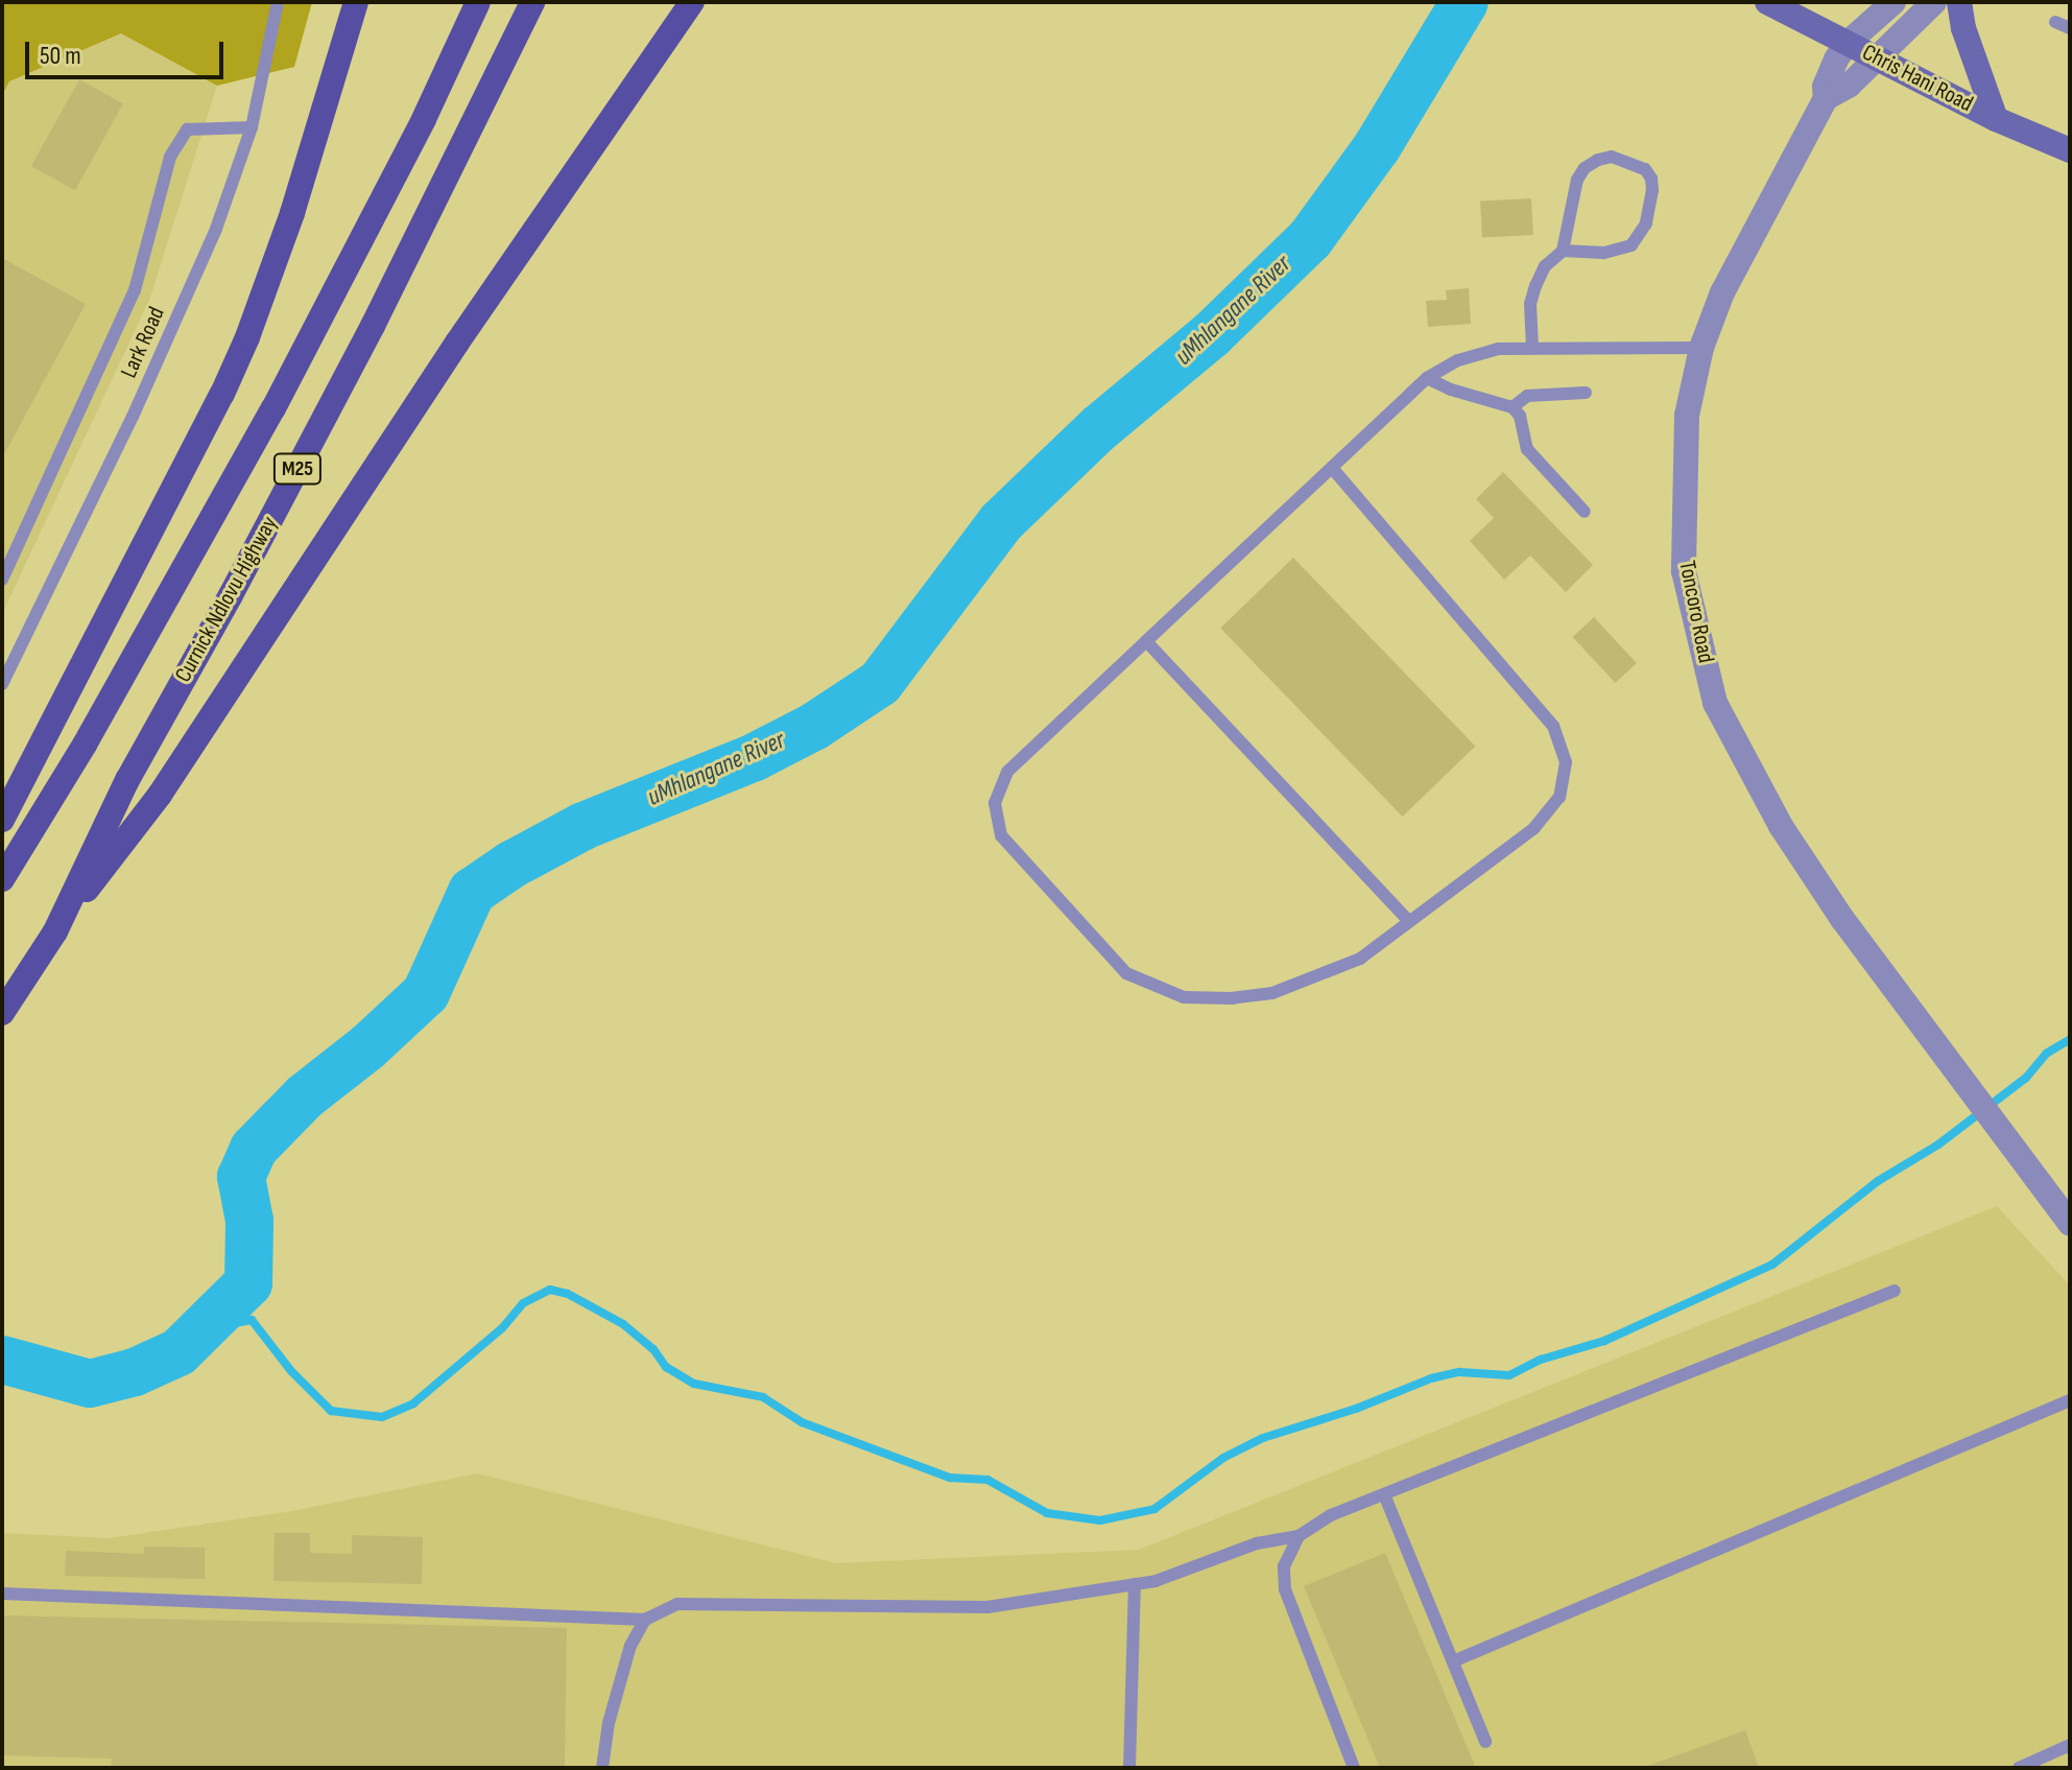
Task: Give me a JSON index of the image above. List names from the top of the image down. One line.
{"streets":{"main road":["Chris Hani Road","M25","Curnick Ndlovu Highway"],"street":["Toncoro Road"],"lane":["Lark Road"]},"crossings":[["Chris Hani Road","Toncoro Road"]],"water":["uMhlangane River"],"scale_bar":"50 m"}
